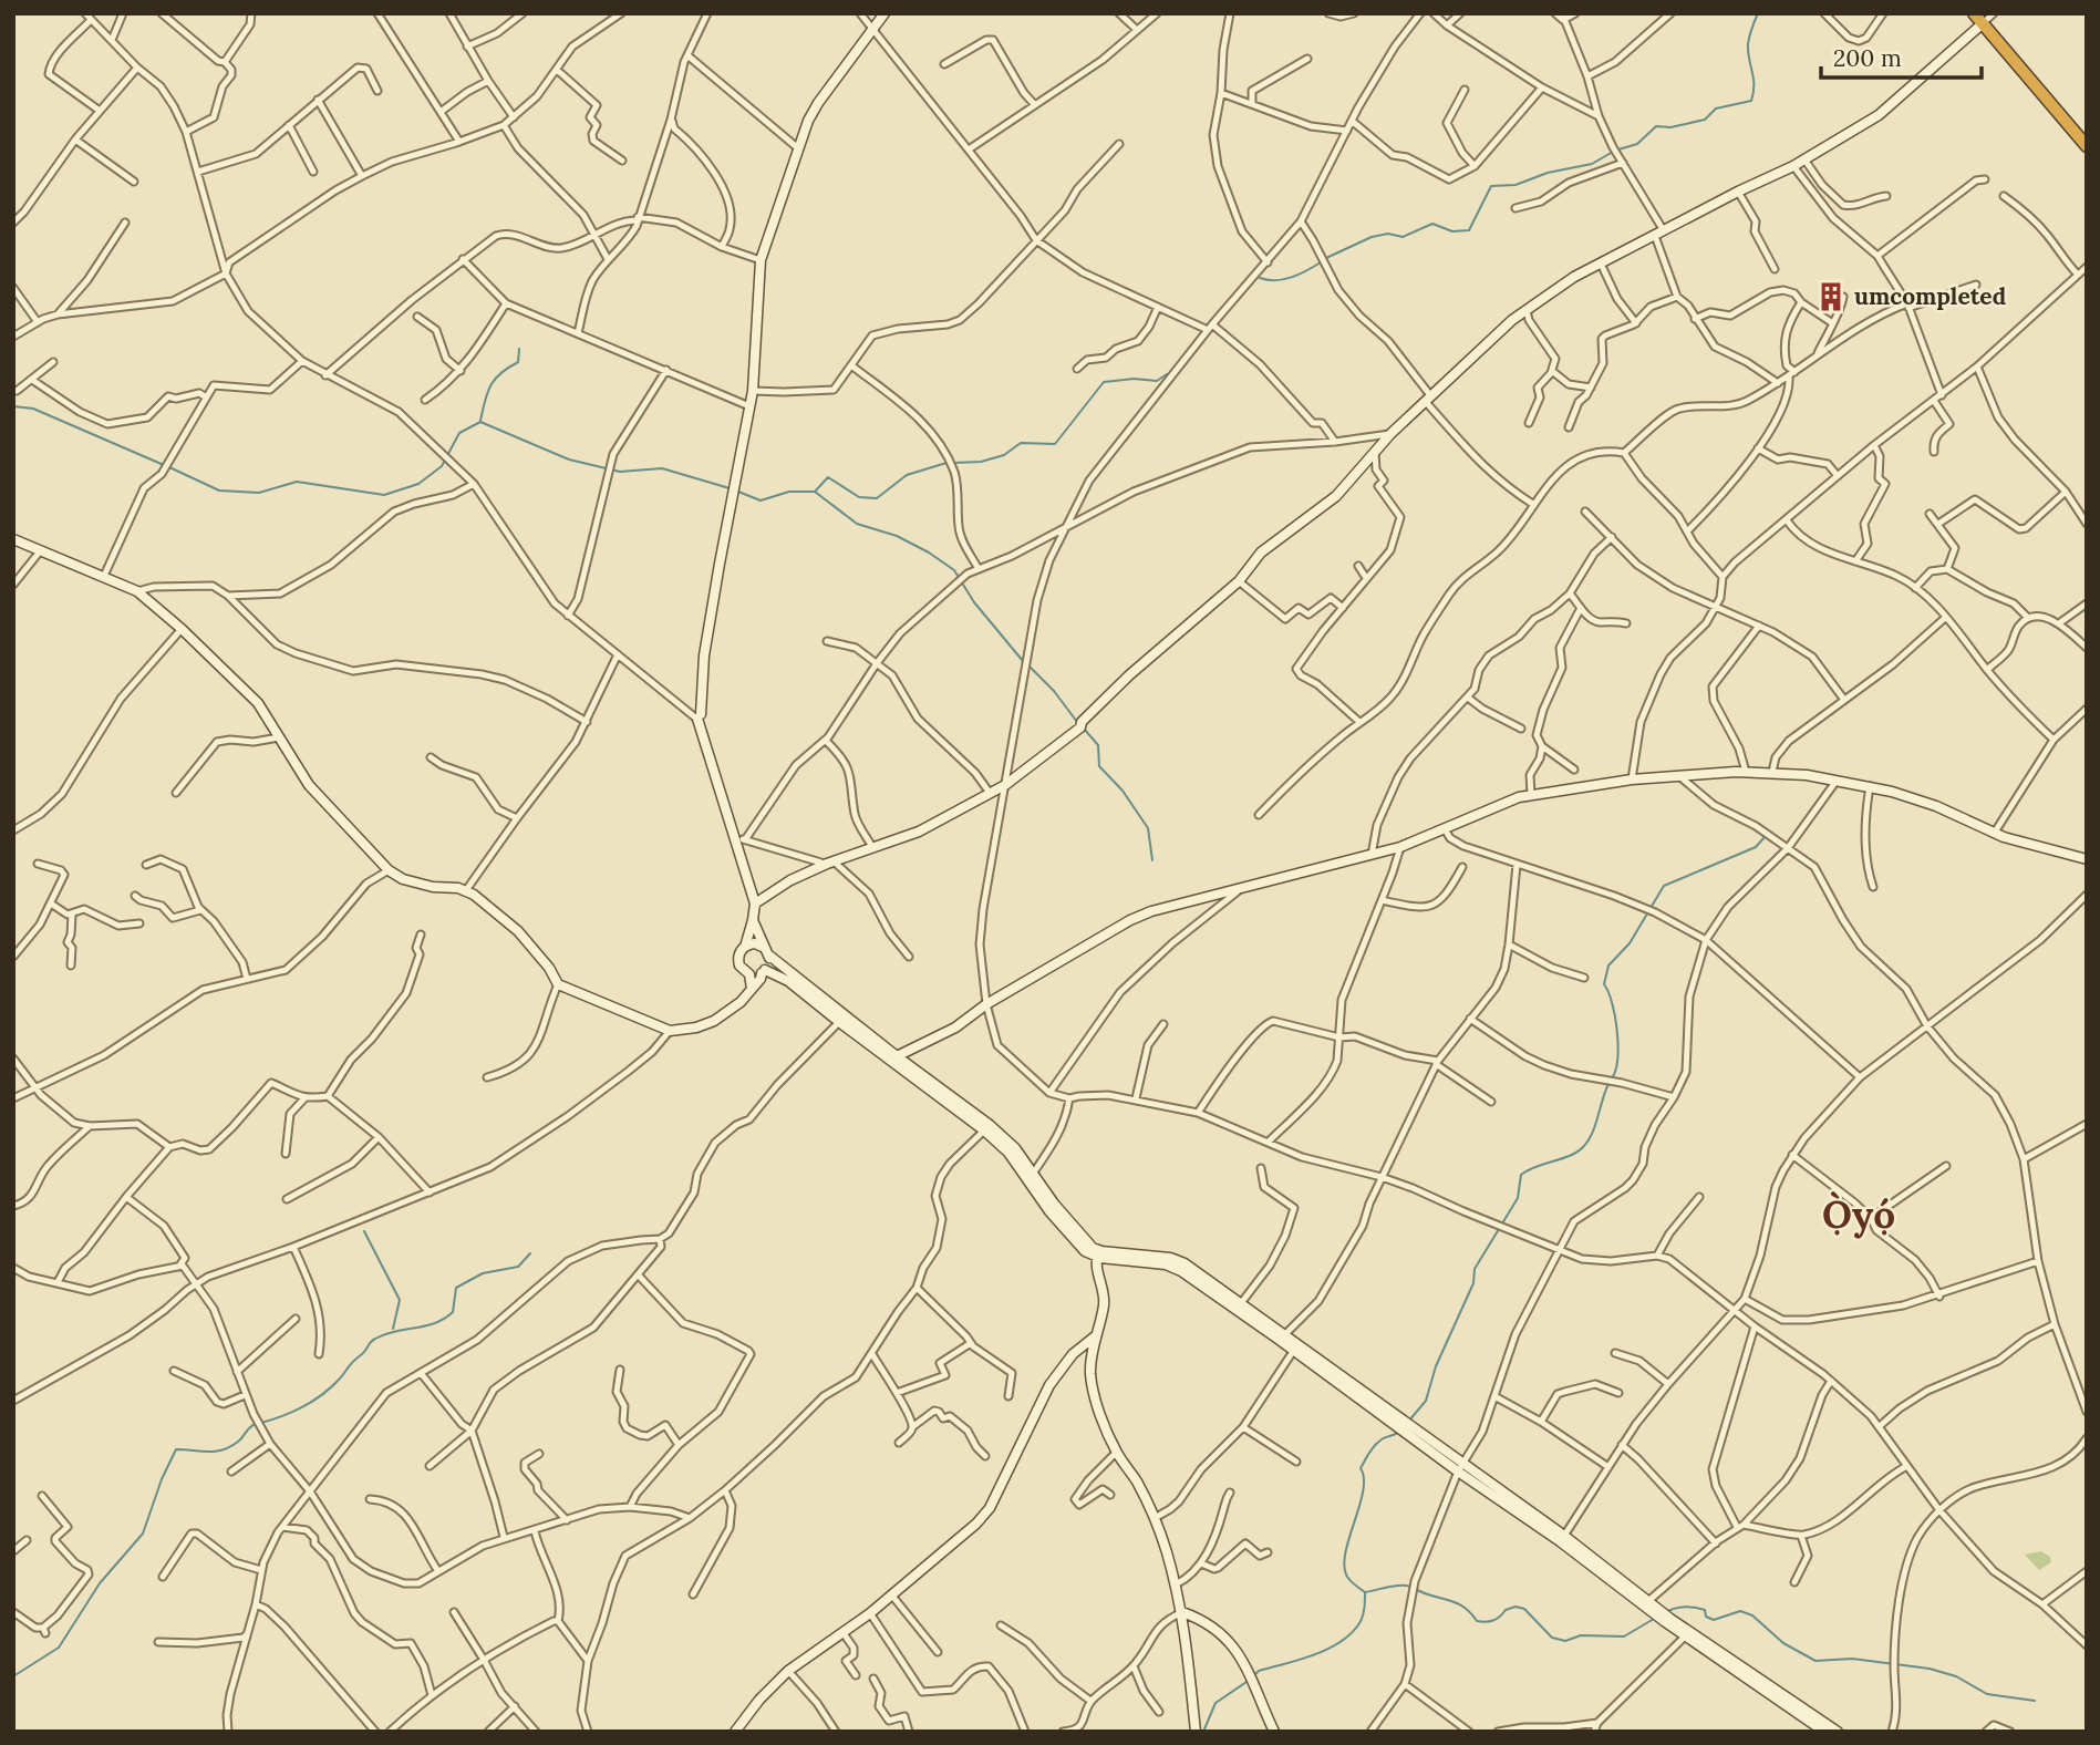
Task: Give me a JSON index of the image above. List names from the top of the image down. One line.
{"districts":["Ọ̀yọ́"],"places":{"building":["umcompleted"]},"scale_bar":"200 m"}
